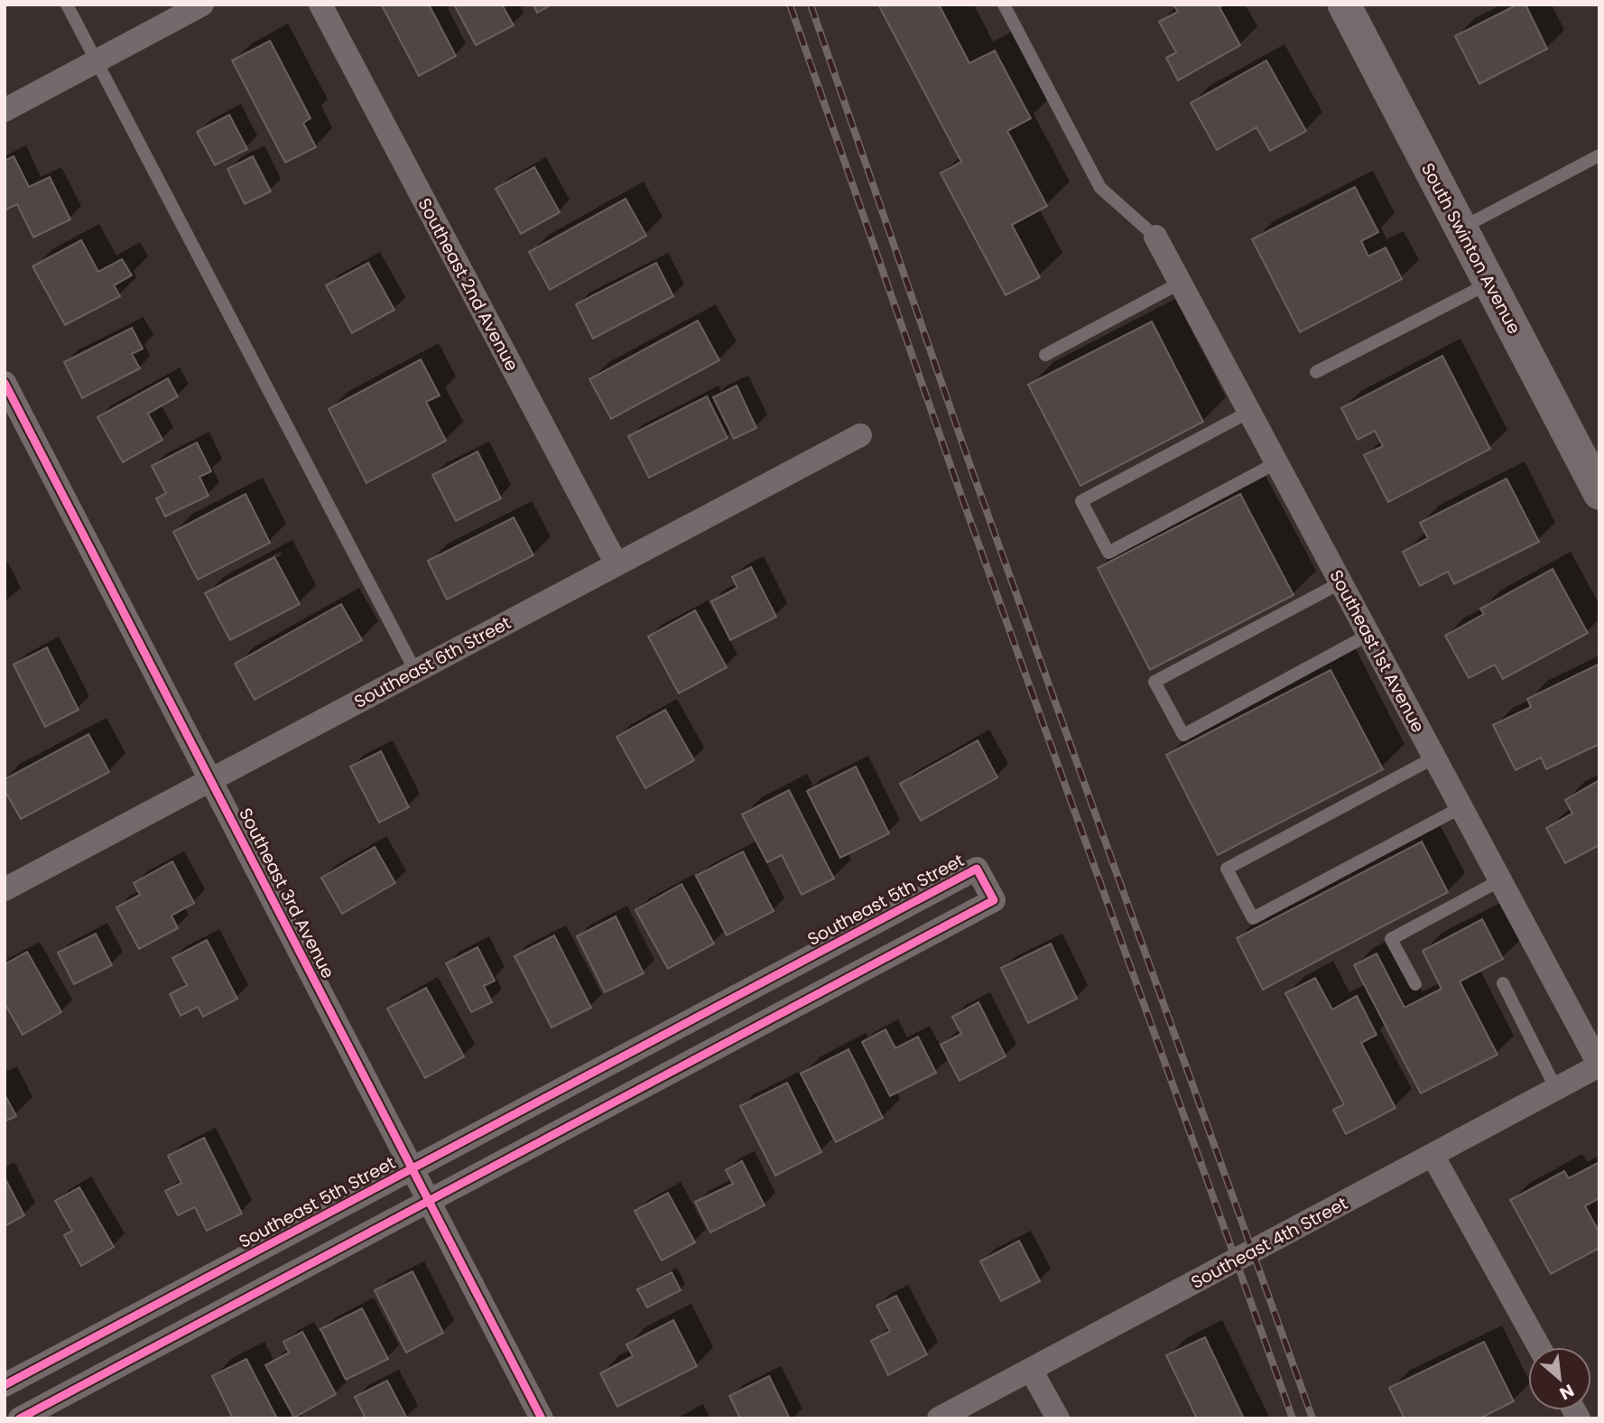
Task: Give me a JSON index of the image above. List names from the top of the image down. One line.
{"streets":{"street":["South Swinton Avenue","Southeast 2nd Avenue","Southeast 1st Avenue","Southeast 6th Street","Southeast 3rd Avenue","Southeast 5th Street","Southeast 4th Street"]},"crossings":[["Southeast 2nd Avenue","Southeast 6th Street"],["Southeast 1st Avenue","Southeast 4th Street"],["Southeast 6th Street","Southeast 3rd Avenue"],["Southeast 3rd Avenue","Southeast 5th Street"]],"north":"bottom right"}
